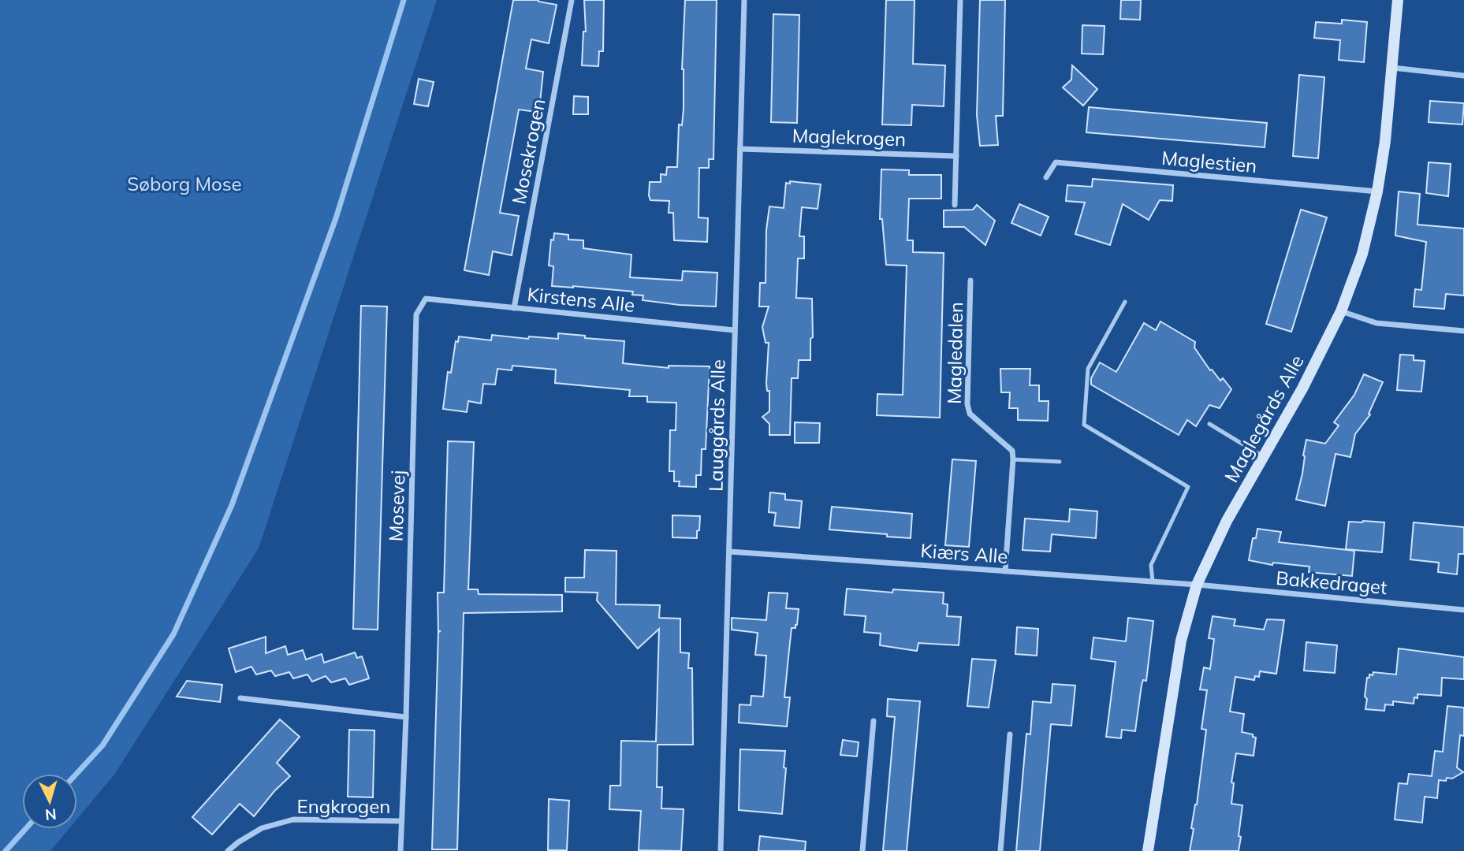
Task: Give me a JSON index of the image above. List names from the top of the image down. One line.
{"streets":{"street":["Maglekrogen","Mosekrogen","Maglestien","Kirstens Alle","Magledalen","Maglegårds Alle","Lauggårds Alle","Mosevej","Kiærs Alle","Bakkedraget","Engkrogen"]},"crossings":[["Maglekrogen","Lauggårds Alle"],["Mosekrogen","Kirstens Alle"],["Maglestien","Maglegårds Alle"],["Kirstens Alle","Lauggårds Alle"],["Kirstens Alle","Mosevej"],["Maglegårds Alle","Kiærs Alle"],["Maglegårds Alle","Bakkedraget"],["Lauggårds Alle","Kiærs Alle"],["Mosevej","Engkrogen"],["Kiærs Alle","Bakkedraget"]],"parks":["Søborg Mose"],"north":"bottom"}
